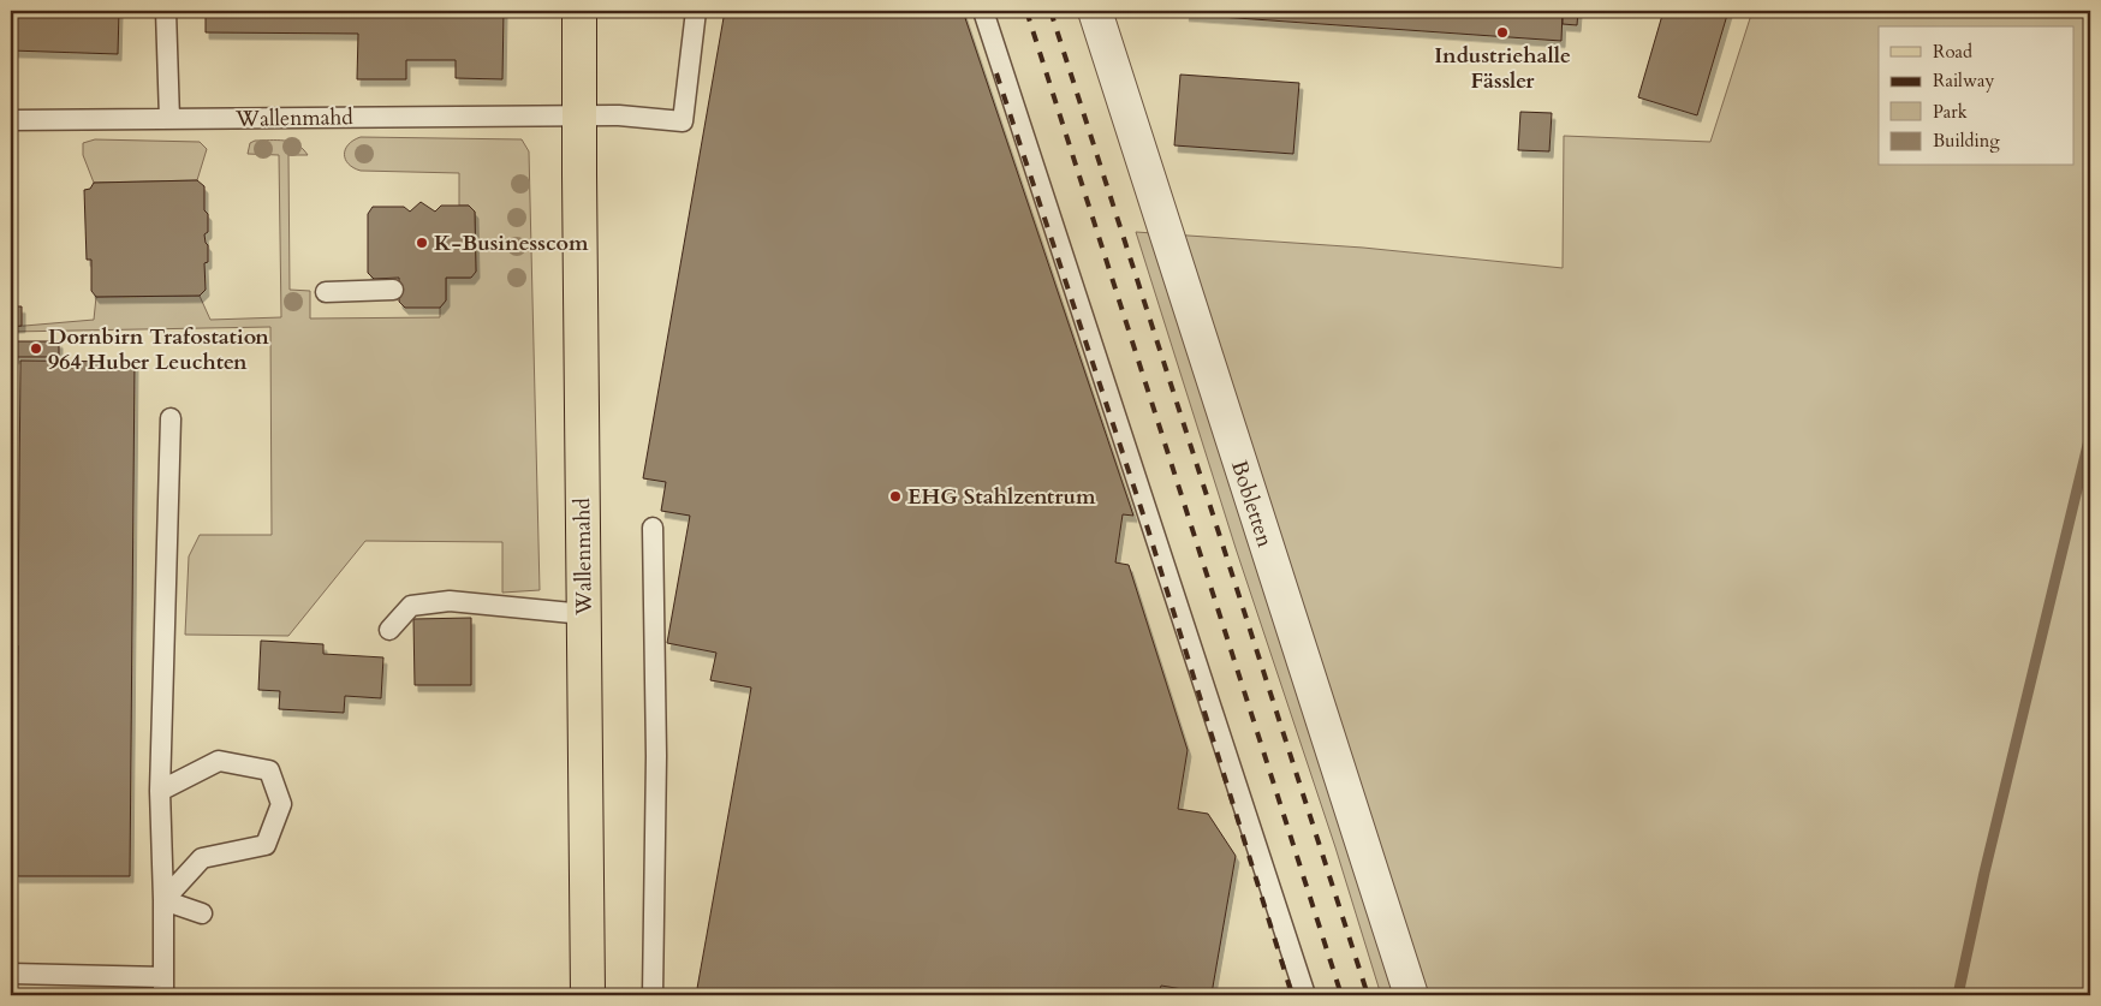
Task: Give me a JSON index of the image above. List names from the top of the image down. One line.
{"streets":{"main road":["Wallenmahd"],"street":["Bobletten"]},"places":["Industriehalle Fässler","K-Businesscom","Dornbirn Trafostation 964 Huber Leuchten","EHG Stahlzentrum"],"legend":["Road","Railway","Park","Building"]}
